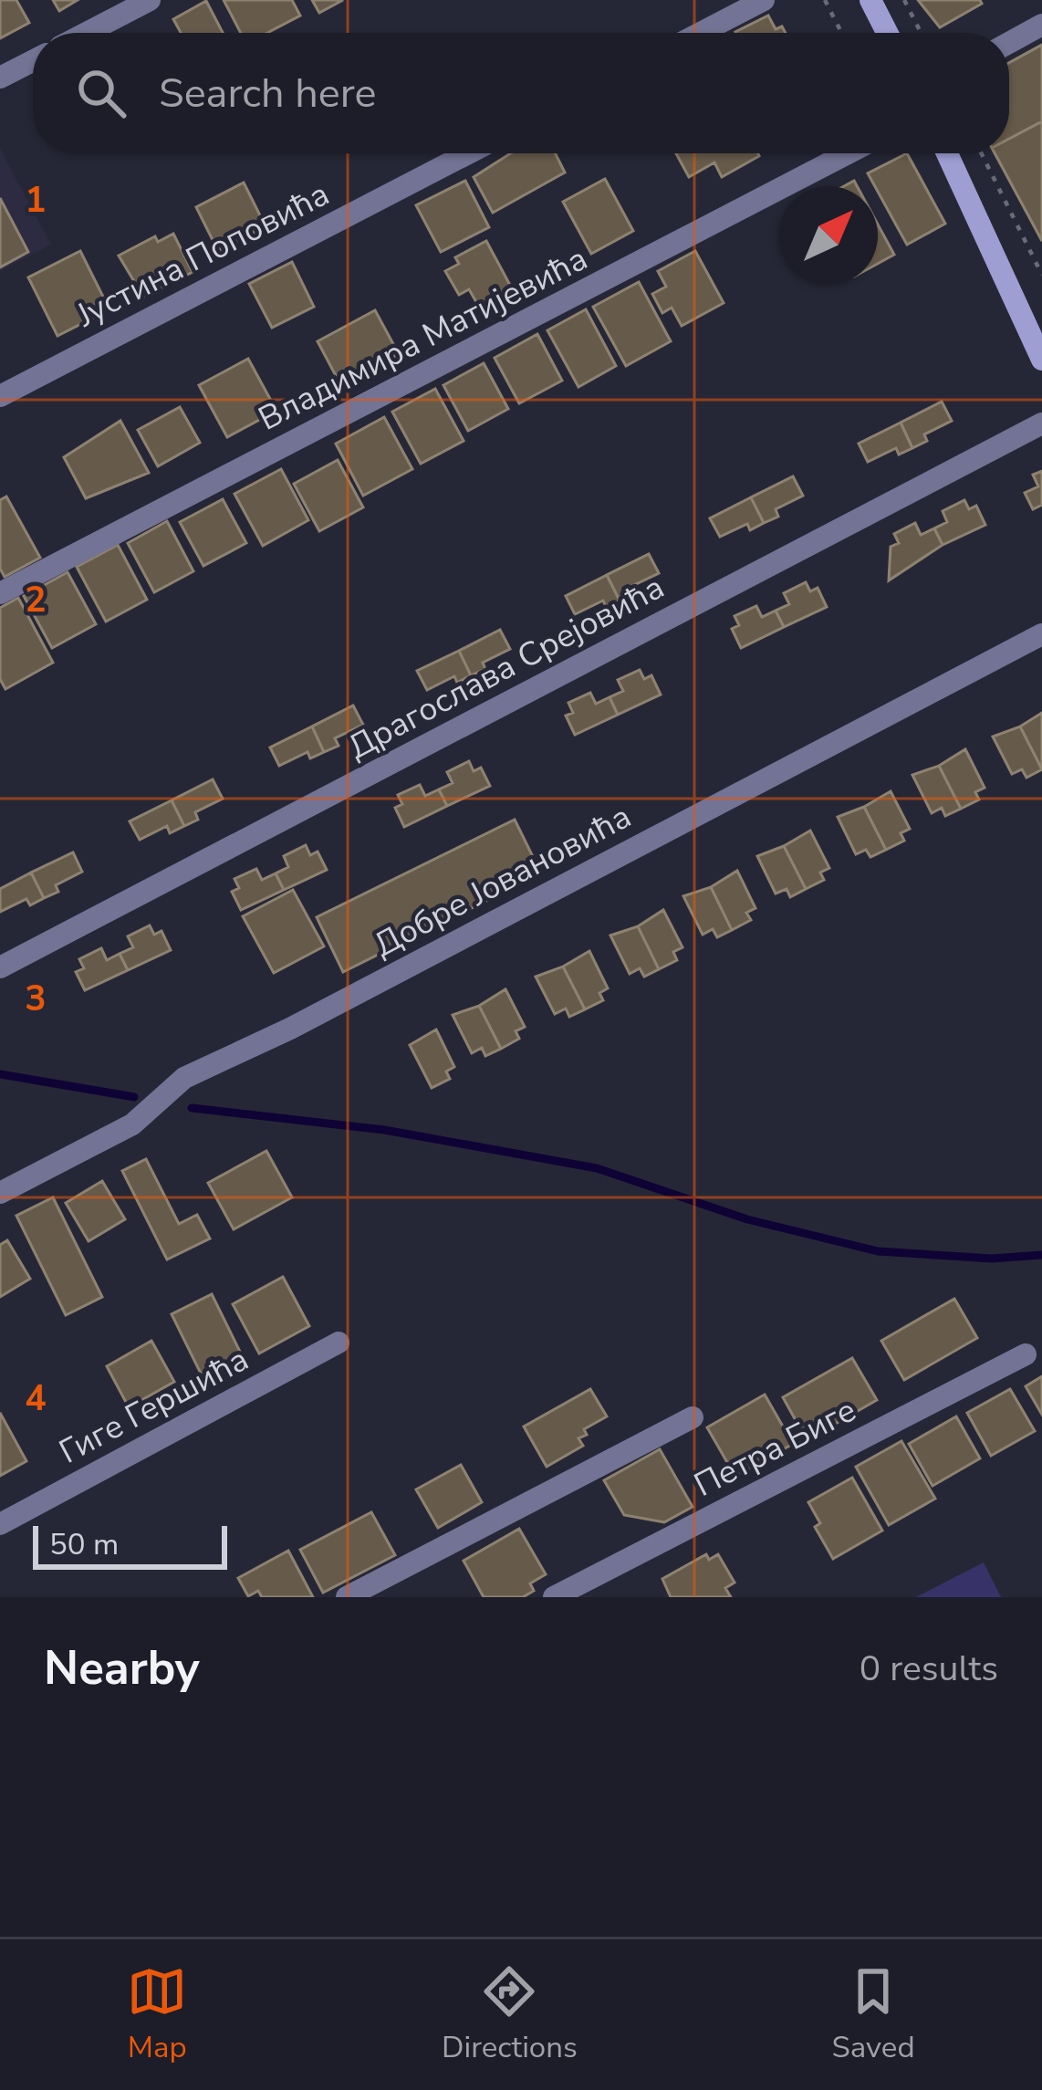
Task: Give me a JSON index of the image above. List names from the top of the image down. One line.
{"streets":{"street":["Јустина Поповића","Владимира Матијевића","Драгослава Срејовића","Добре Јовановића","Гиге Гершића","Петра Биге"]},"scale_bar":"50 m","north":"top right","page":{"search":"Search here","scale":"50 m","heading":["Nearby","0 results"],"nav":["Map","Directions","Saved"]},"grid":{"rows":["1","2","3","4"]}}
